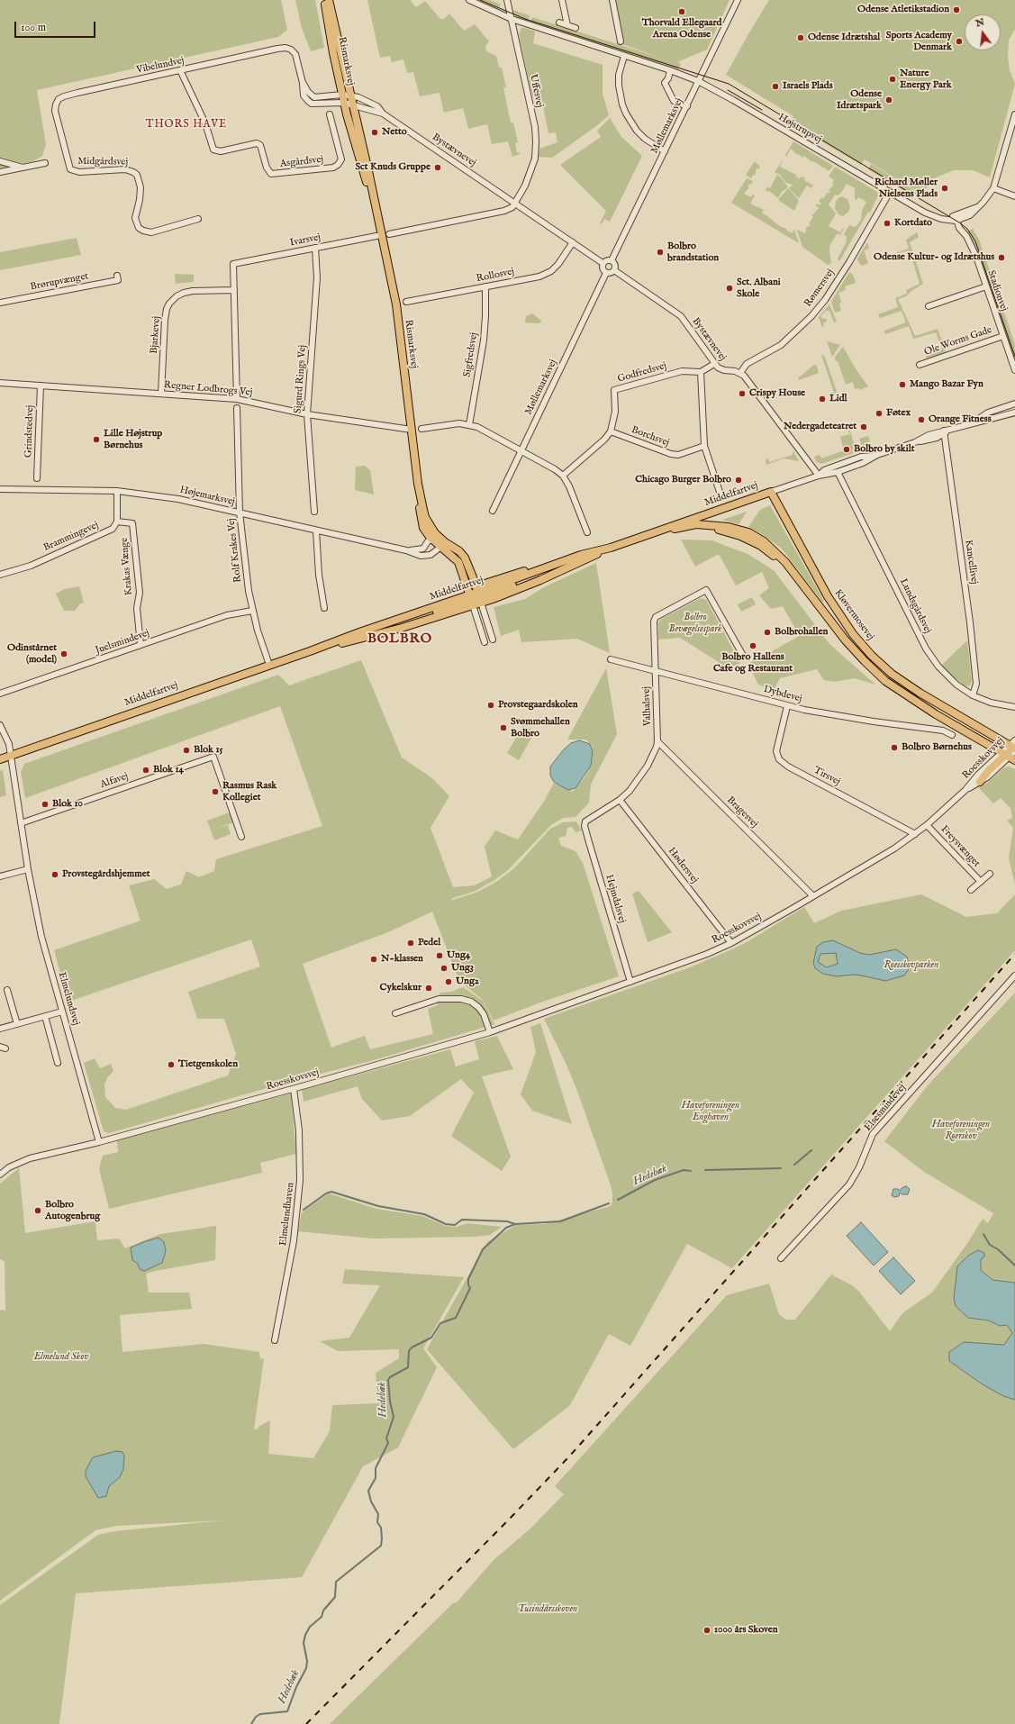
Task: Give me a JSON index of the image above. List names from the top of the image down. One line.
{"streets":{"main road":["Rismarksvej","Middelfartvej","Kløvermosevej"],"street":["Vibelundvej","Uffesvej","Møllemarksvej","Højstrupvej","Bystævnevej","Midgårdsvej","Asgårdsvej","Ivarsvej","Rollosvej","Brørupvænget","Rømersvej","Stadionvej","Bjarkevej","Ole Worms Gade","Sigfredsvej","Godfredsvej","Sigurd Rings Vej","Regner Lodbrogs Vej","Grindstedvej","Borchsvej","Højemarksvej","Brammingevej","Rolf Krakes Vej","Kancellivej","Krakas Vænge","Lundsgårdsvej","Juelsmindevej","Dybdevej","Valhalsvej","Roesskovsvej","Tirsvej","Alfavej","Bragesvej","Freysvænget","Hødersvej","Hejmdalsvej","Elmelundsvej","Elsesmindevej","Elmelundhaven"]},"crossings":[["Rismarksvej","Vibelundvej"],["Rismarksvej","Bystævnevej"],["Rismarksvej","Ivarsvej"],["Rismarksvej","Regner Lodbrogs Vej"],["Rismarksvej","Middelfartvej"],["Rismarksvej","Højemarksvej"],["Vibelundvej","Bystævnevej"],["Vibelundvej","Midgårdsvej"],["Vibelundvej","Asgårdsvej"],["Uffesvej","Højstrupvej"],["Uffesvej","Bystævnevej"],["Møllemarksvej","Højstrupvej"],["Møllemarksvej","Bystævnevej"],["Højstrupvej","Rømersvej"],["Højstrupvej","Stadionvej"],["Bystævnevej","Rollosvej"],["Bystævnevej","Rømersvej"],["Ivarsvej","Bjarkevej"],["Ivarsvej","Sigurd Rings Vej"],["Rollosvej","Sigfredsvej"],["Stadionvej","Ole Worms Gade"],["Bjarkevej","Regner Lodbrogs Vej"],["Godfredsvej","Borchsvej"],["Sigurd Rings Vej","Regner Lodbrogs Vej"],["Regner Lodbrogs Vej","Grindstedvej"],["Middelfartvej","Rolf Krakes Vej"],["Middelfartvej","Kancellivej"],["Middelfartvej","Lundsgårdsvej"],["Middelfartvej","Kløvermosevej"],["Middelfartvej","Elmelundsvej"],["Højemarksvej","Rolf Krakes Vej"],["Brammingevej","Krakas Vænge"],["Rolf Krakes Vej","Juelsmindevej"],["Kancellivej","Lundsgårdsvej"],["Krakas Vænge","Juelsmindevej"],["Kløvermosevej","Roesskovsvej"],["Dybdevej","Valhalsvej"],["Dybdevej","Tirsvej"],["Valhalsvej","Bragesvej"],["Valhalsvej","Hødersvej"],["Valhalsvej","Hejmdalsvej"],["Roesskovsvej","Tirsvej"],["Roesskovsvej","Bragesvej"],["Roesskovsvej","Freysvænget"],["Roesskovsvej","Hødersvej"],["Roesskovsvej","Hejmdalsvej"],["Roesskovsvej","Elmelundsvej"],["Roesskovsvej","Elmelundhaven"],["Alfavej","Elmelundsvej"]],"districts":["THORS HAVE","BOLBRO"],"water":["Hedebæk"],"parks":["Bolbro Bevægelsespark","Roesskovparken","Haveforeningen Enghaven","Haveforeningen Roerskov","Elmelund Skov","Tusindårsskoven"],"places":["Odense Atletikstadion","Thorvald Ellegaard Arena Odense","Odense Idrætshal","Sports Academy Denmark","Nature Energy Park","Israels Plads","Odense Idrætspark","Netto","Sct Knuds Gruppe","Richard Møller Nielsens Plads","Kortdato","Bolbro brandstation","Odense Kultur- og Idrætshus","Sct. Albani Skole","Mango Bazar Fyn","Crispy House","Lidl","Føtex","Orange Fitness","Nedergadeteatret","Lille Højstrup Børnehus","Bolbro by skilt","Chicago Burger Bolbro","Bolbrohallen","Bolbro Hallens Cafe og Restaurant","Odinstårnet (model)","Provstegaardskolen","Svømmehallen Bolbro","Bolbro Børnehus","Blok 15","Blok 14","Rasmus Rask Kollegiet","Blok 10","Provstegårdshjemmet","Pedel","Ung4","N-klassen","Ung3","Ung2","Cykelskur","Tietgenskolen","Bolbro Autogenbrug","1000 års Skoven"],"scale_bar":"100 m","north":"top"}
